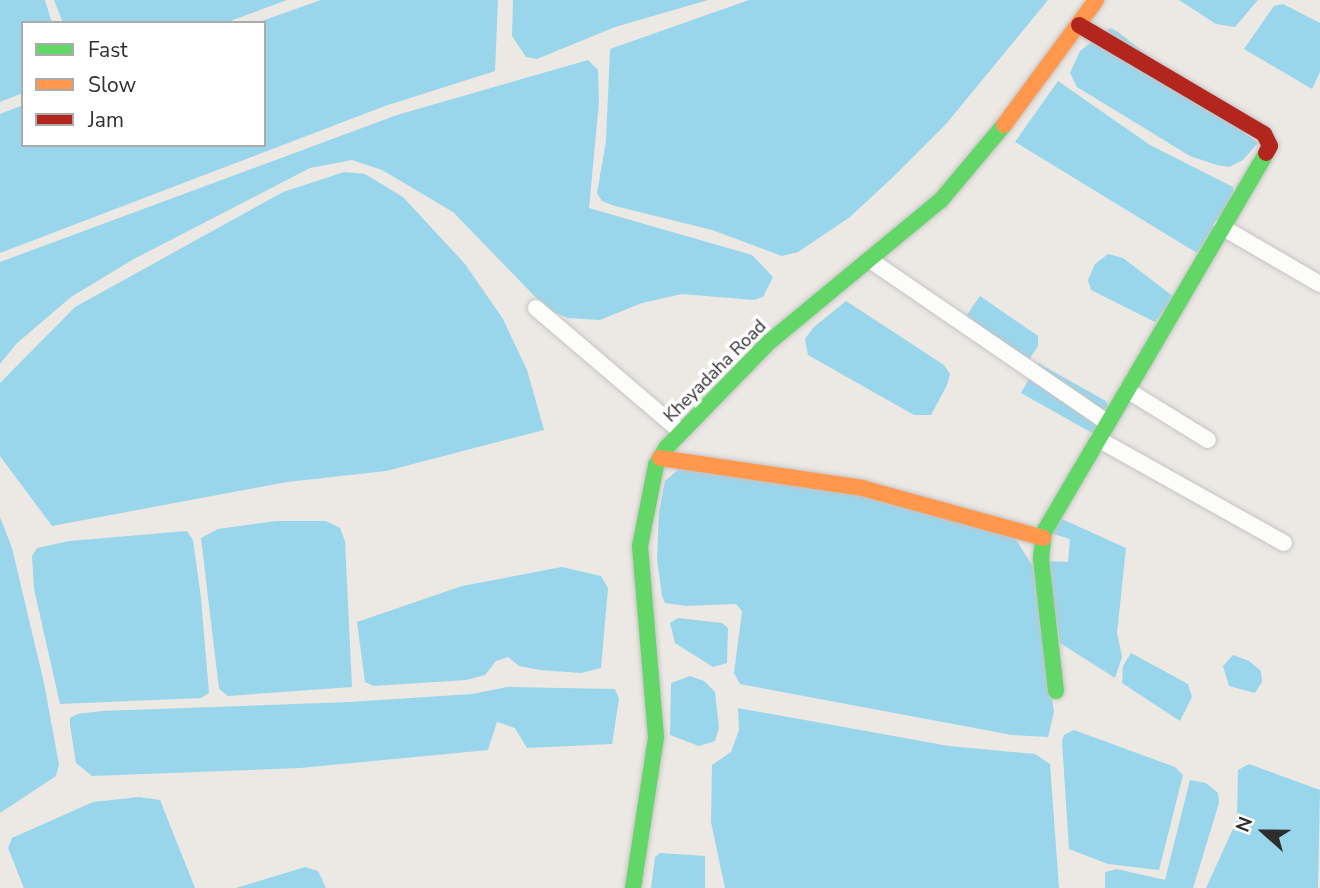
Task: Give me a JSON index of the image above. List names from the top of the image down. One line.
{"streets":{"street":["Kheyadaha Road"]},"legend":["Fast","Slow","Jam"],"north":"left"}
